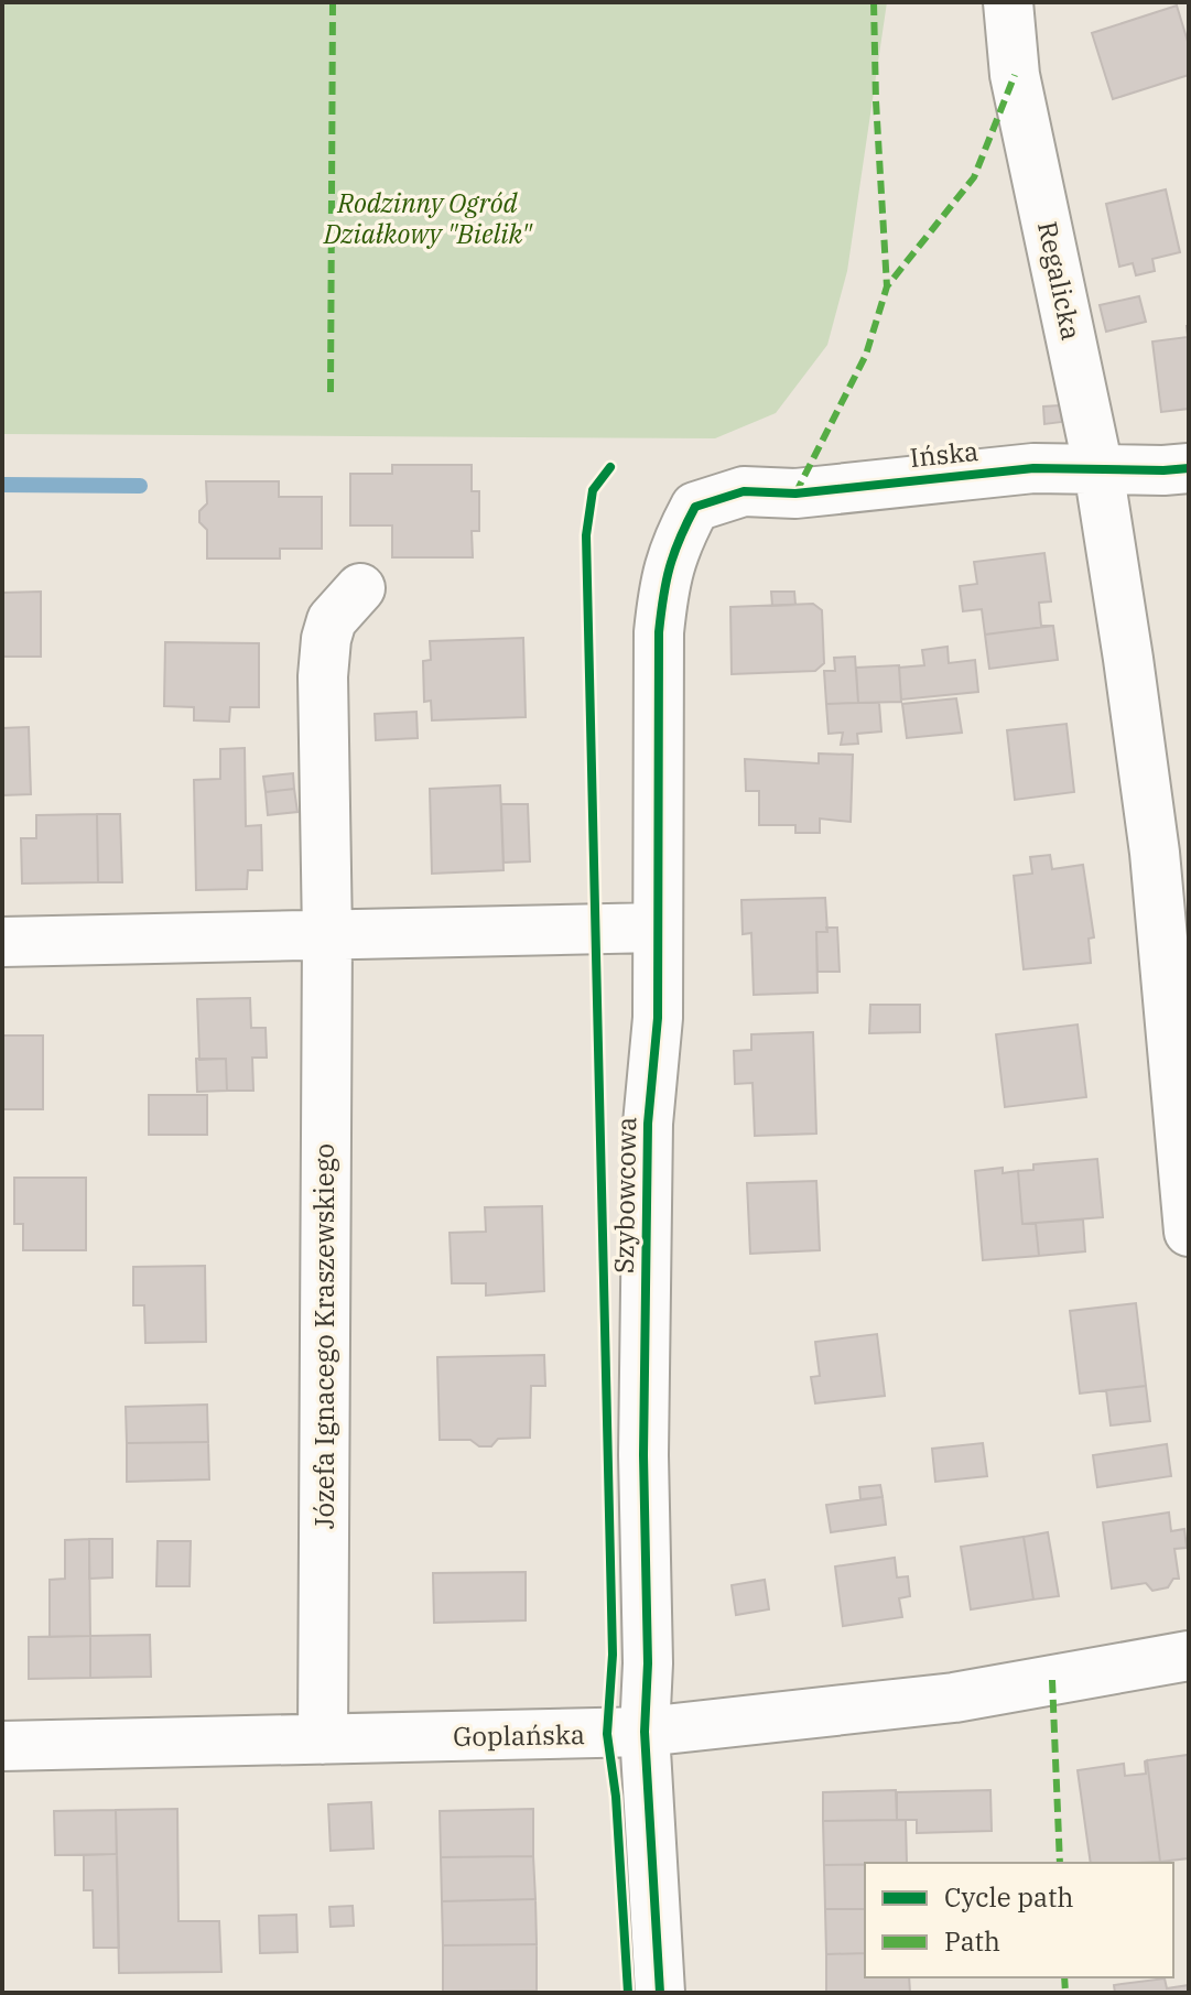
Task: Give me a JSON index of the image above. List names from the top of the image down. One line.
{"streets":{"street":["Regalicka","Ińska","Szybowcowa","Józefa Ignacego Kraszewskiego","Goplańska"]},"crossings":[["Regalicka","Ińska"],["Ińska","Szybowcowa"],["Szybowcowa","Goplańska"],["Józefa Ignacego Kraszewskiego","Goplańska"]],"parks":["Rodzinny Ogród Działkowy \"Bielik\""],"legend":["Cycle path","Path"]}
